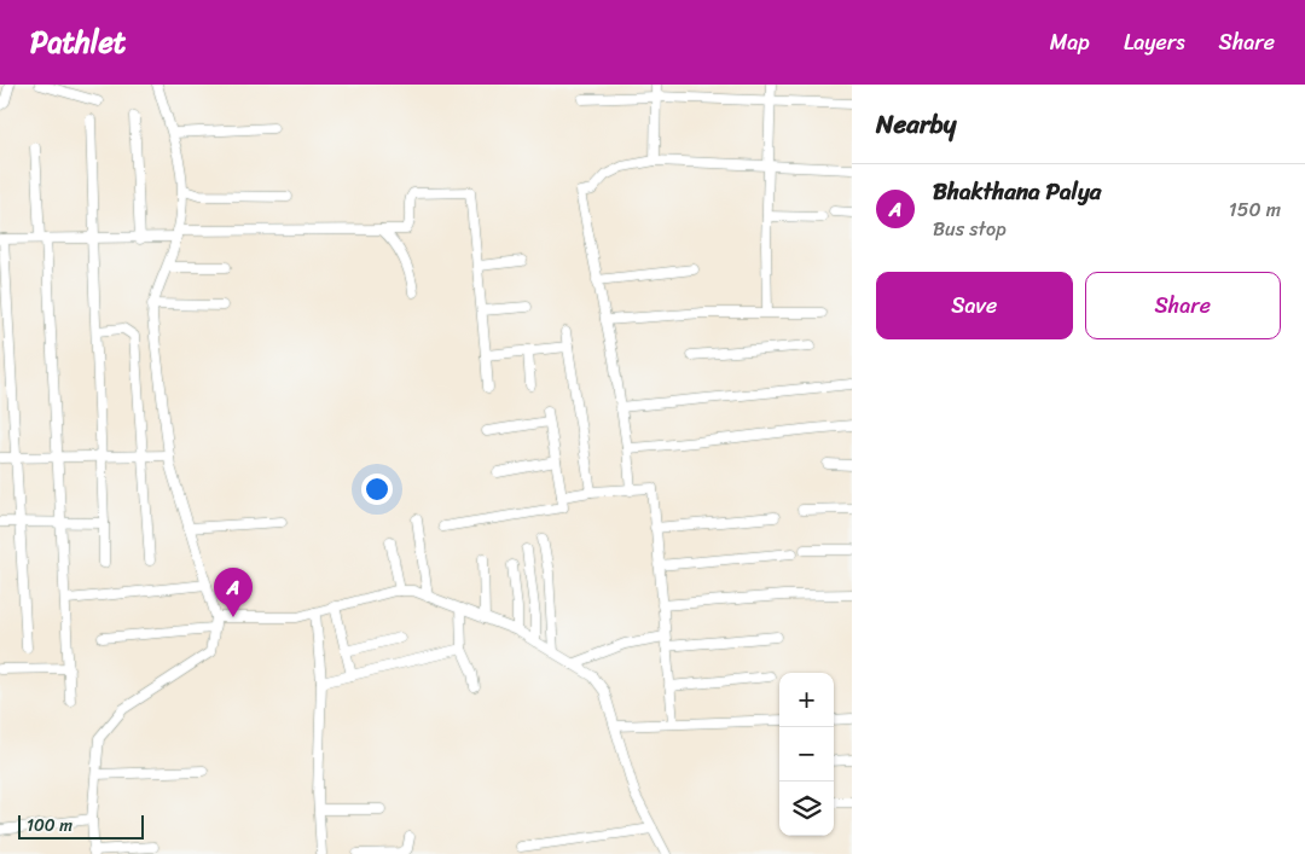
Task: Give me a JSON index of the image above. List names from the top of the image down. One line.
{"scale_bar":"100 m","page":{"header":"Pathlet","nav":["Map","Layers","Share"],"heading":"Nearby","list":[{"mark":"A","name":"Bhakthana Palya","note":"Bus stop","value":"150 m"}],"buttons":["Save","Share"],"pins":"A","map_buttons":["+","−"],"scale":"100 m"}}
